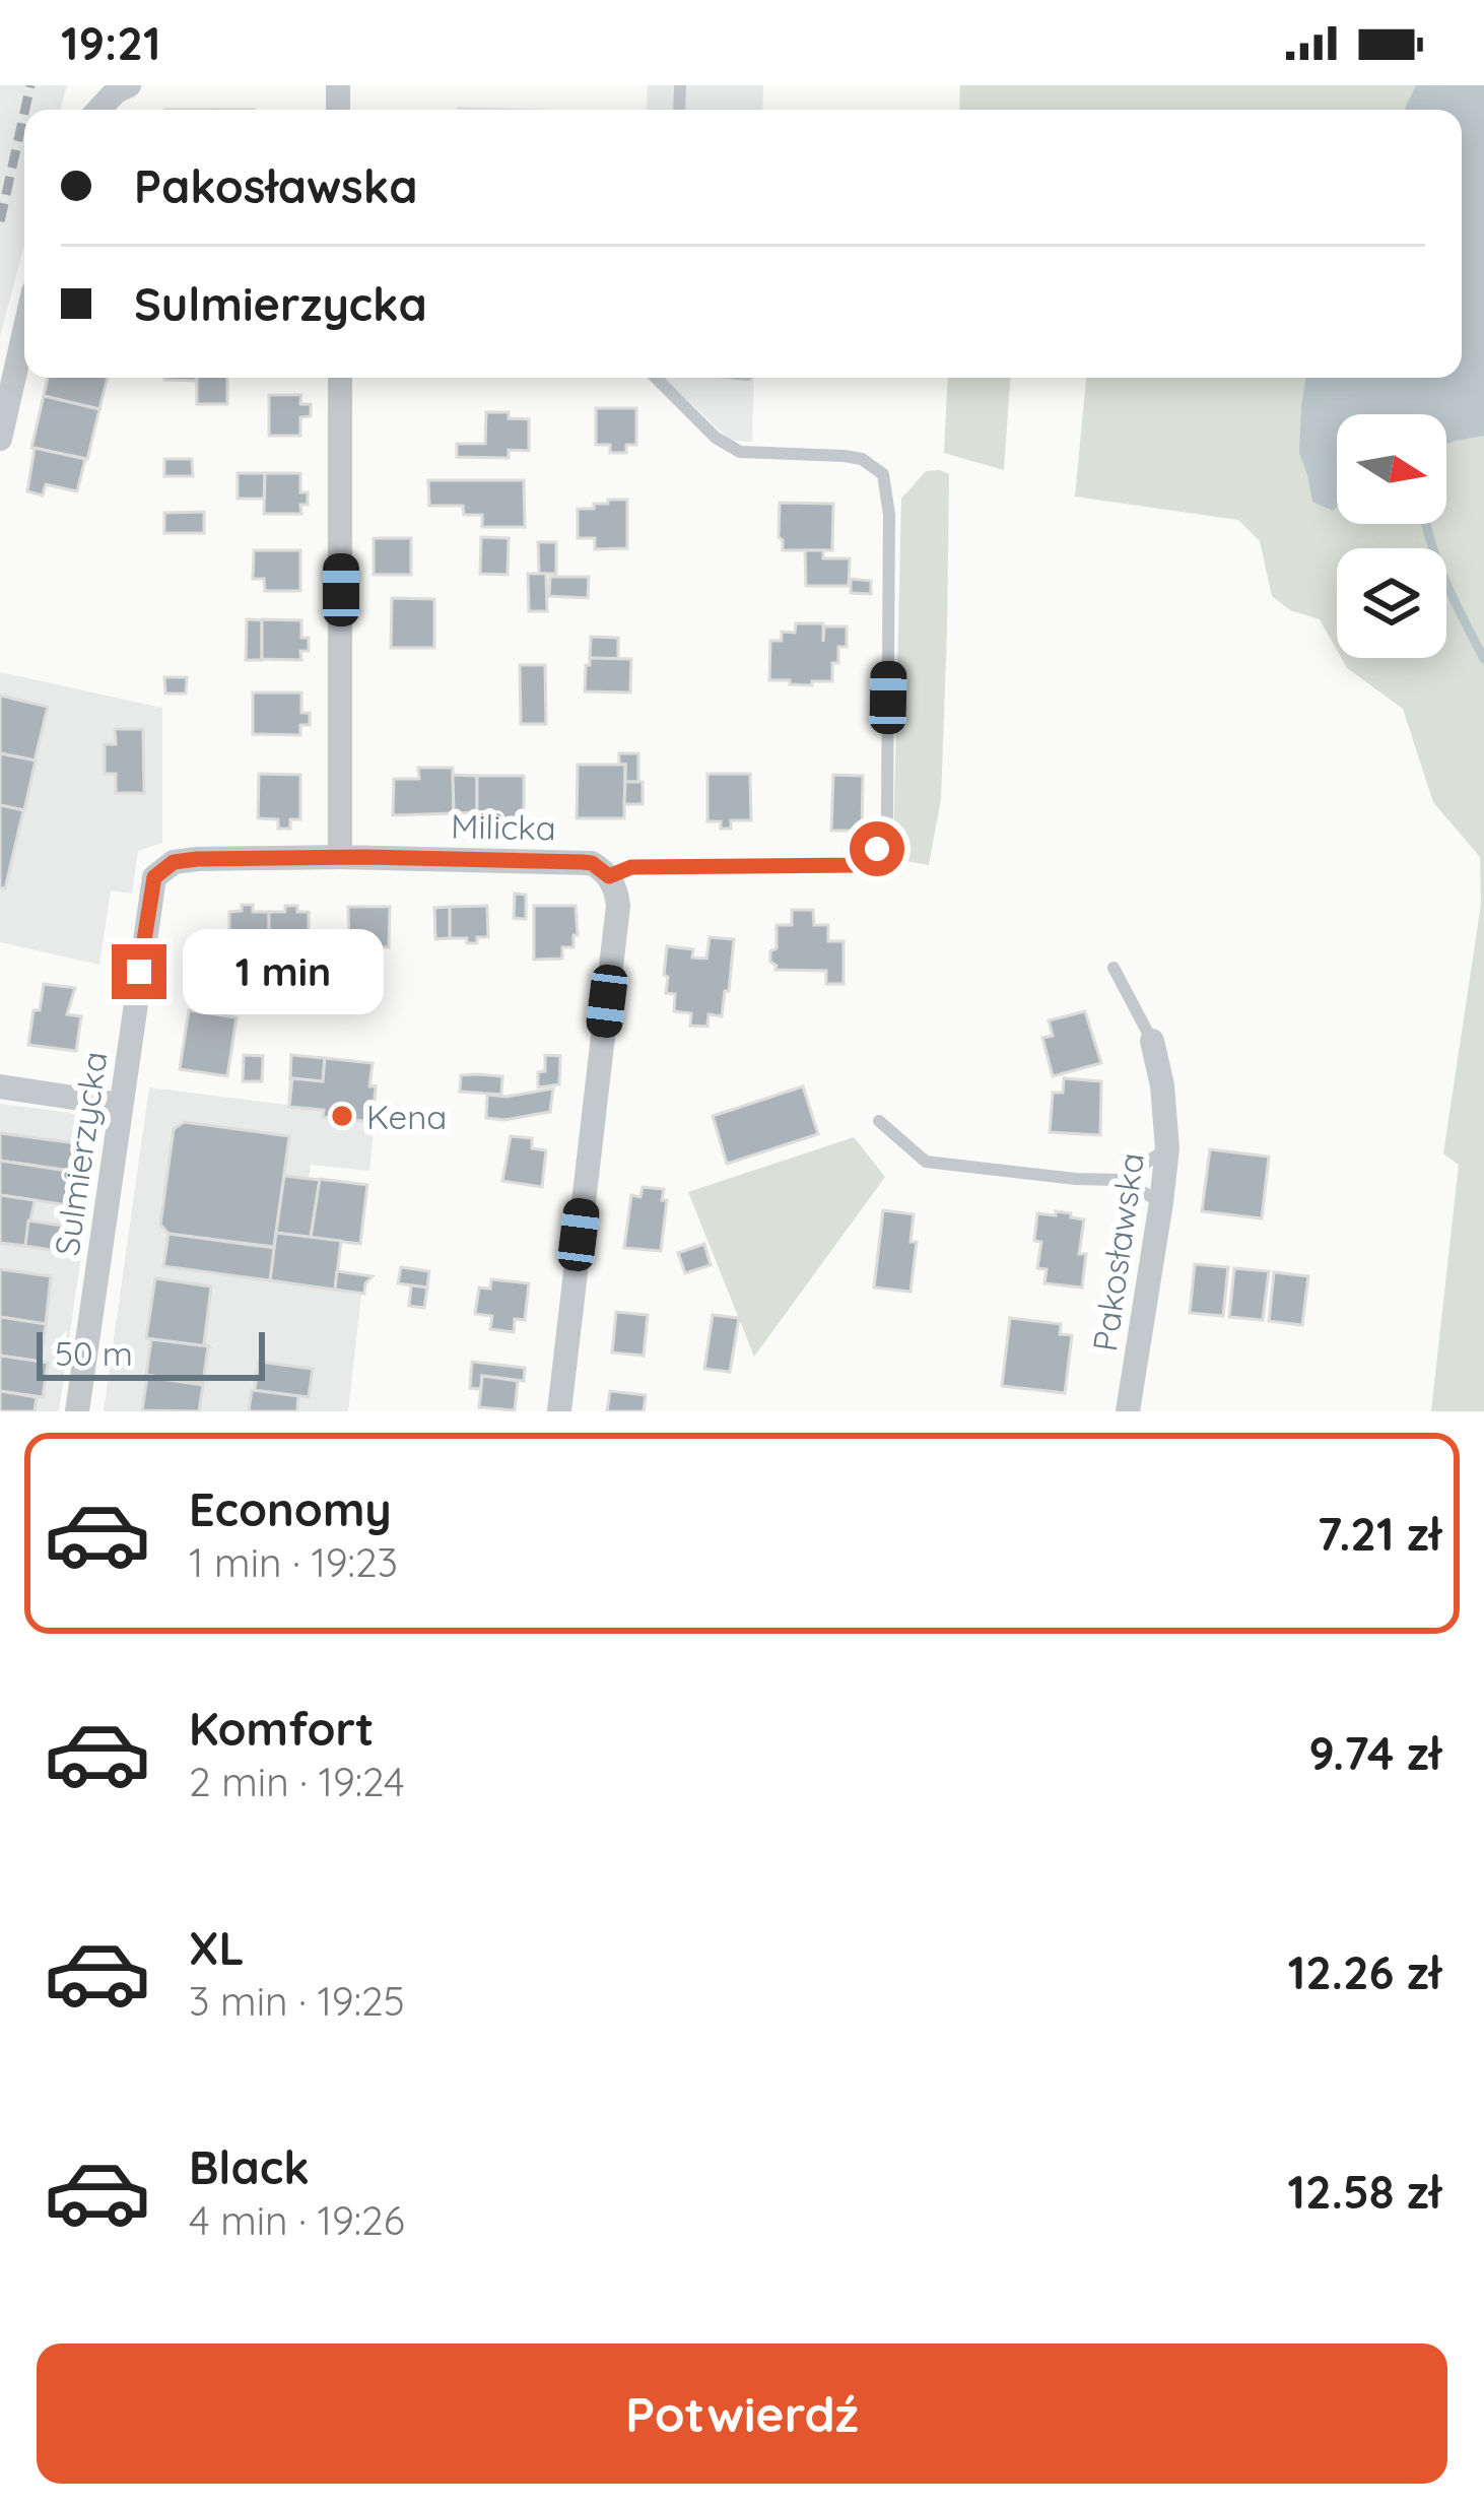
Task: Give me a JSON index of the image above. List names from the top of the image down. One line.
{"streets":{"street":["Milicka","Sulmierzycka","Pakosławska"]},"crossings":[["Milicka","Sulmierzycka"]],"places":["Kena"],"scale_bar":"50 m","north":"right","page":{"status":"19:21","banner":["Pakosławska","Sulmierzycka"],"bubble":"1 min","scale":"50 m","list":[{"name":"Economy","note":"1 min · 19:23","value":"7.21 zł"},{"name":"Komfort","note":"2 min · 19:24","value":"9.74 zł"},{"name":"XL","note":"3 min · 19:25","value":"12.26 zł"},{"name":"Black","note":"4 min · 19:26","value":"12.58 zł"}],"buttons":"Potwierdź"}}
